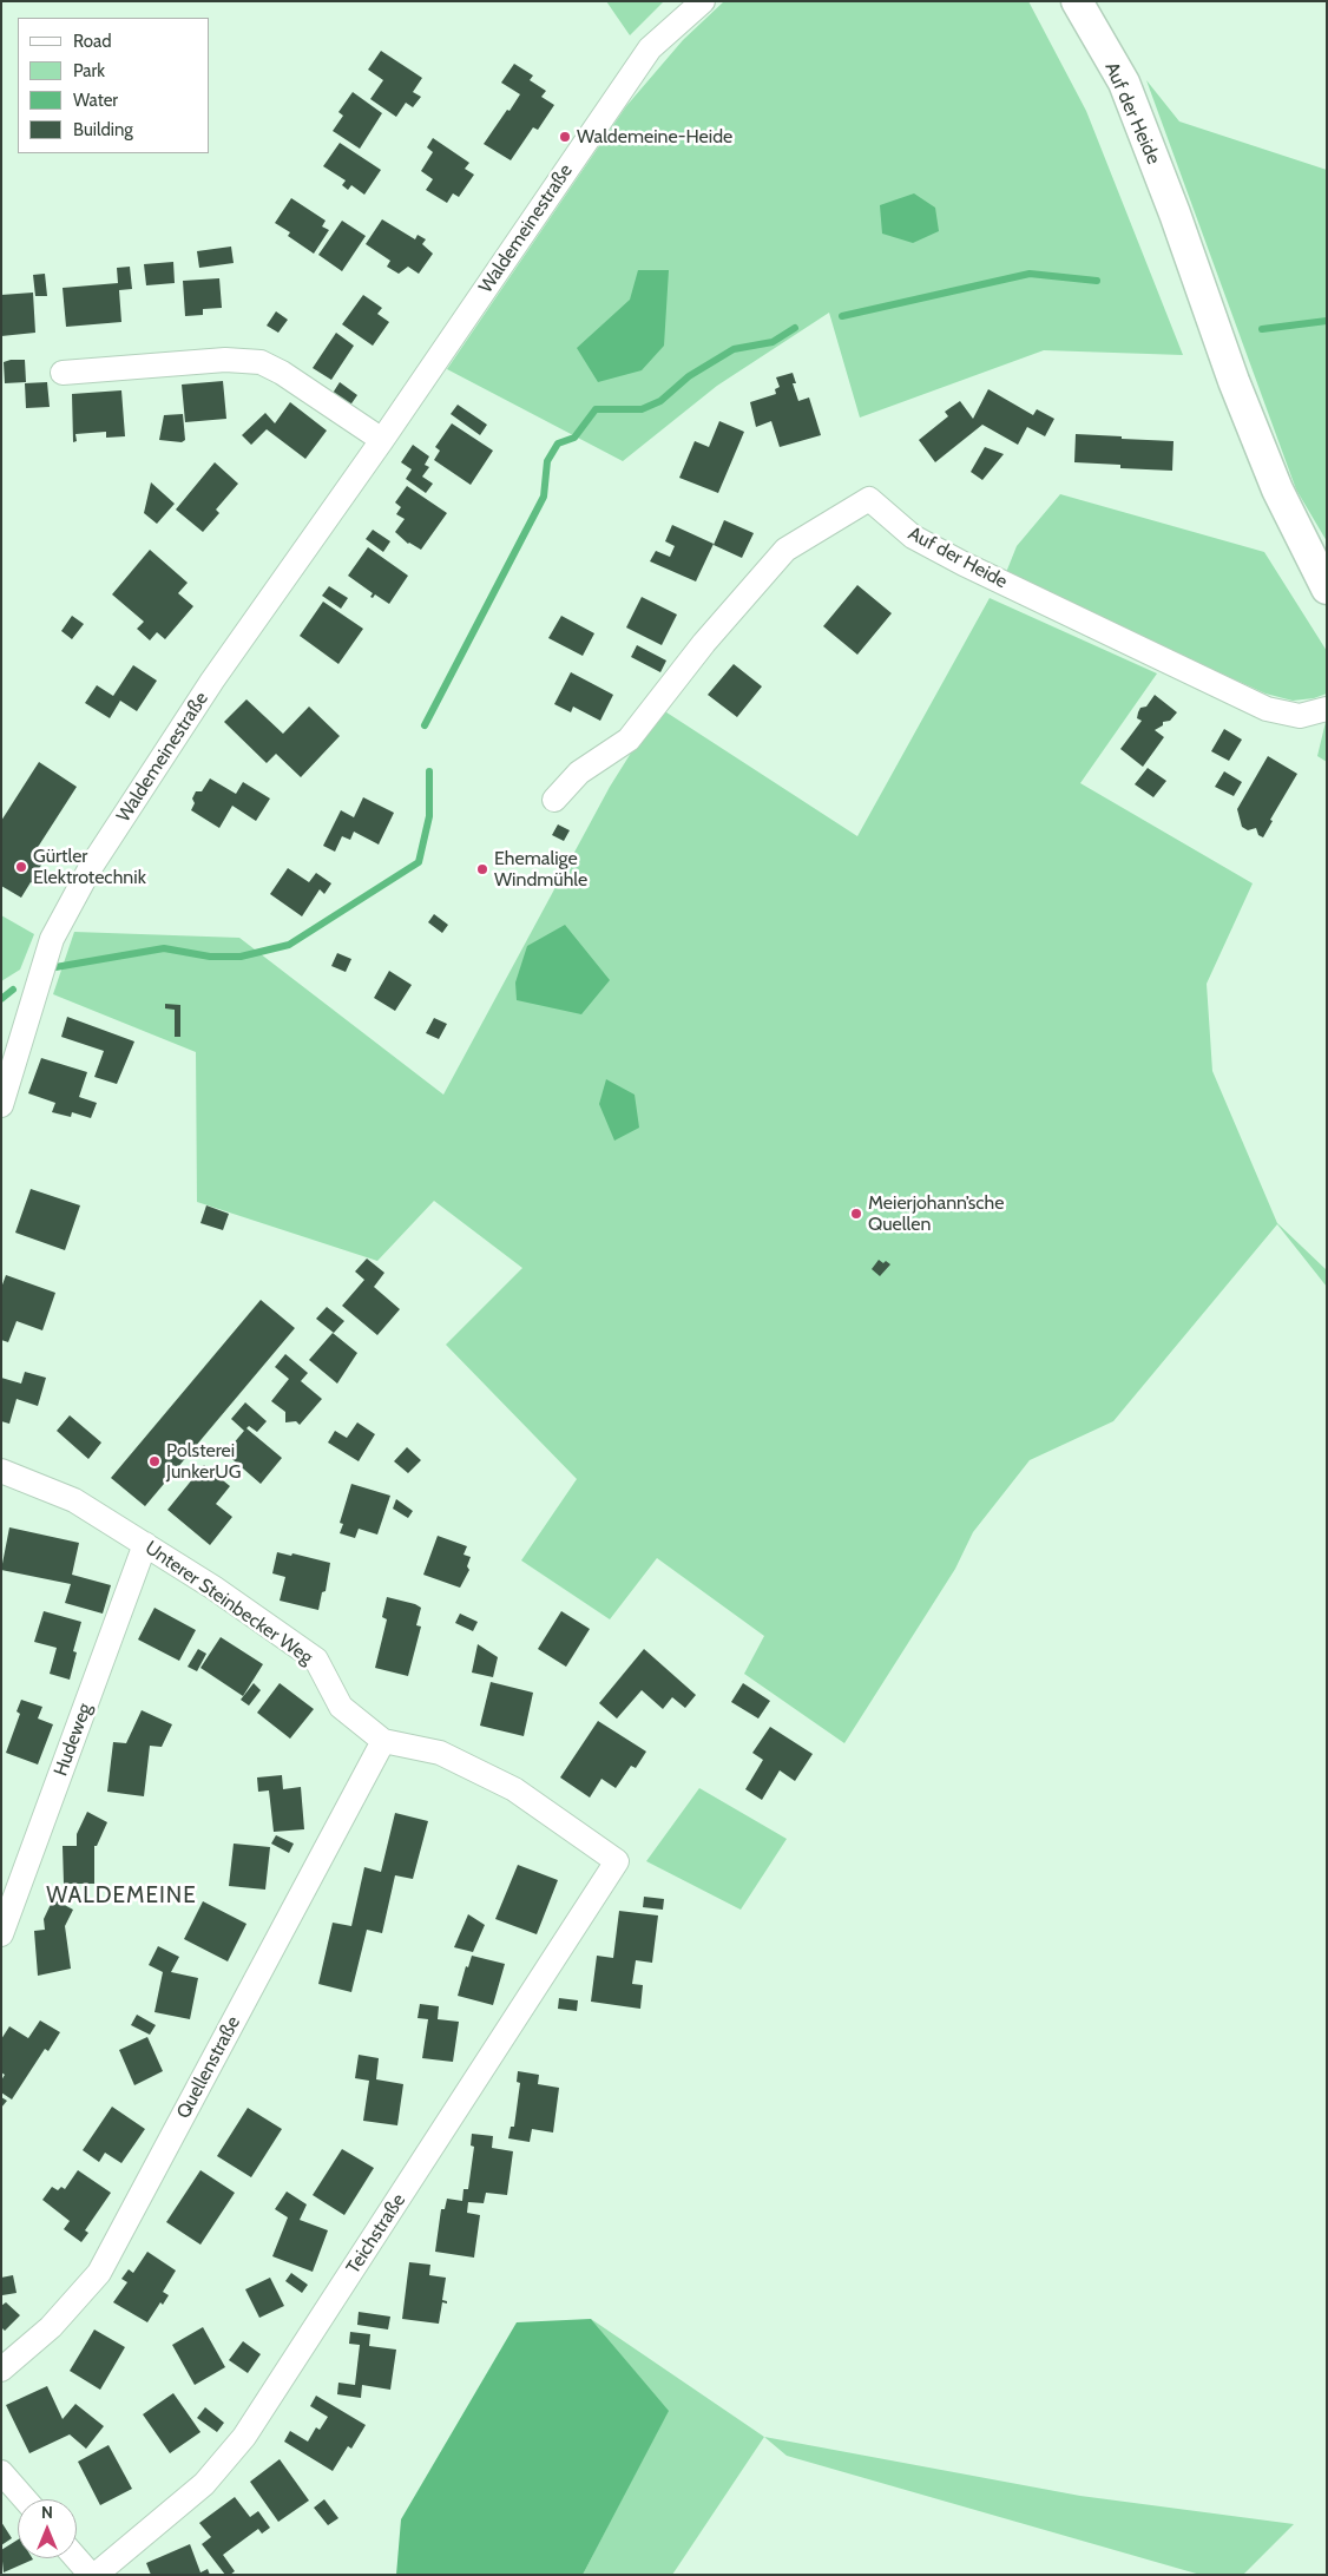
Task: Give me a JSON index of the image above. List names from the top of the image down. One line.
{"streets":{"street":["Auf der Heide","Waldemeinestraße","Unterer Steinbecker Weg","Hudeweg","Quellenstraße","Teichstraße"]},"crossings":[["Unterer Steinbecker Weg","Hudeweg"],["Unterer Steinbecker Weg","Quellenstraße"],["Unterer Steinbecker Weg","Teichstraße"]],"districts":["WALDEMEINE"],"places":["Waldemeine-Heide","Gürtler Elektrotechnik","Ehemalige Windmühle","Meierjohann’sche Quellen","Polsterei JunkerUG"],"legend":["Road","Park","Water","Building"],"north":"top"}
